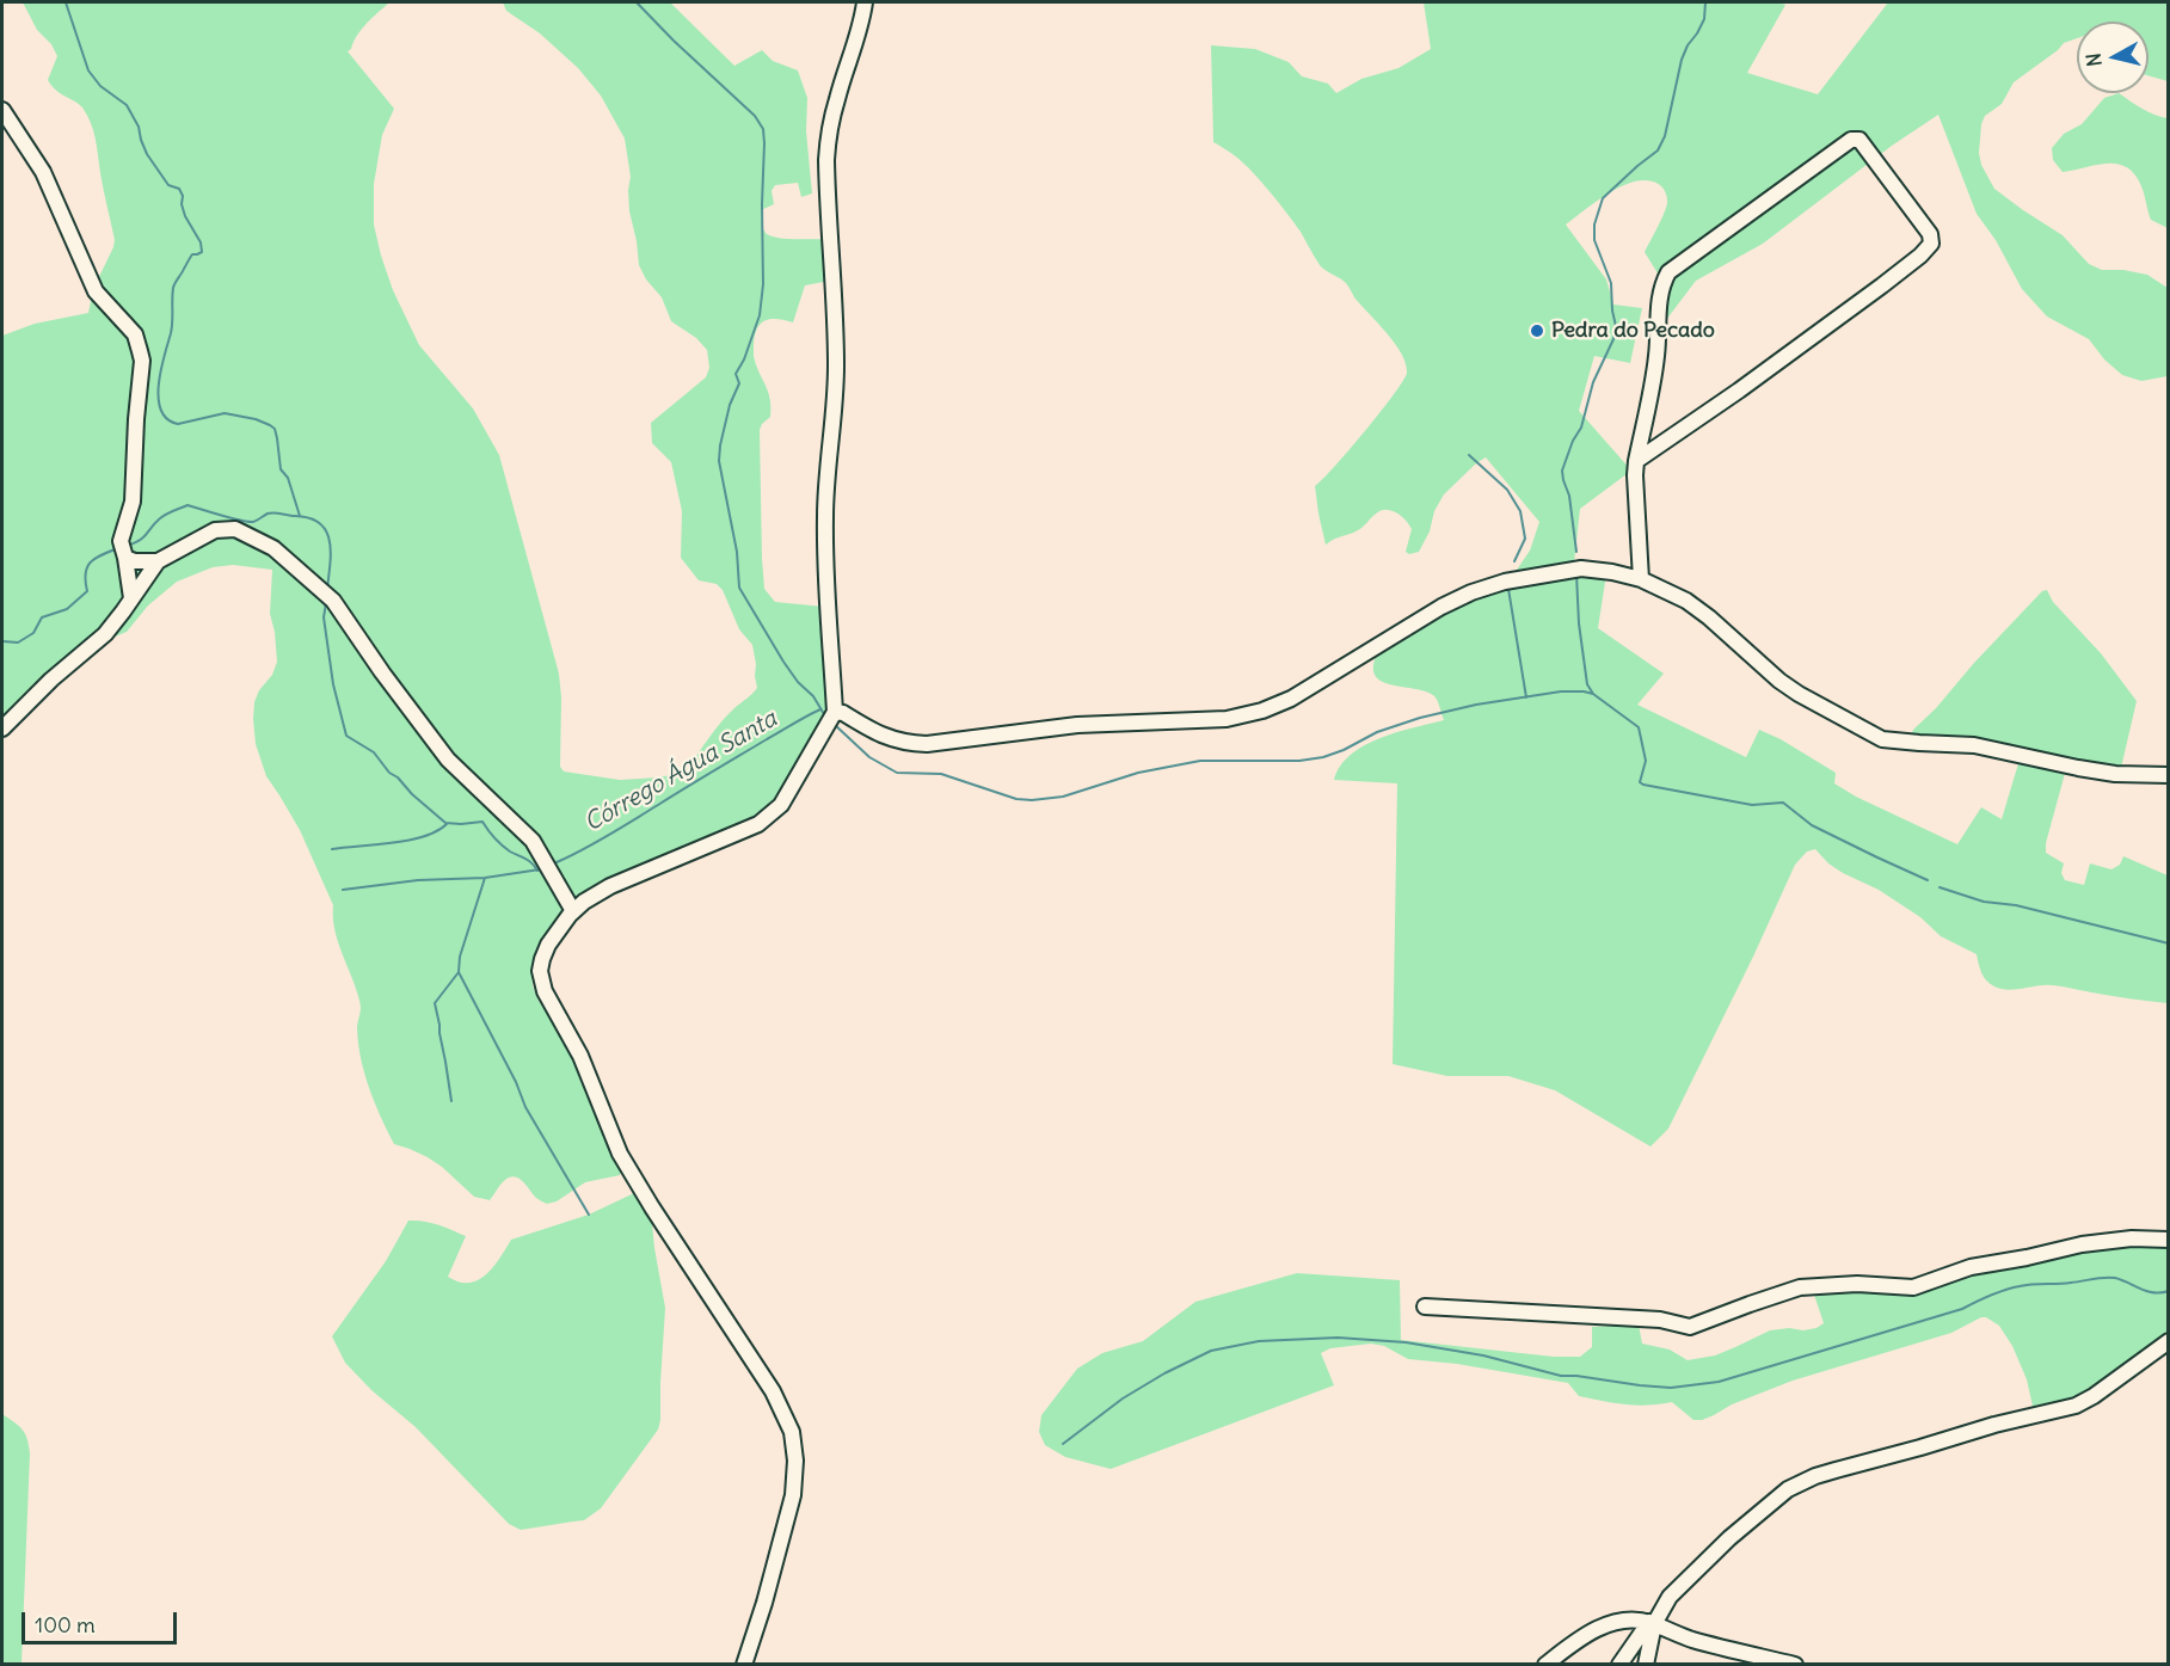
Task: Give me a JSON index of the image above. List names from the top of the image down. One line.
{"water":["Córrego Água Santa"],"places":["Pedra do Pecado"],"scale_bar":"100 m","north":"left"}
